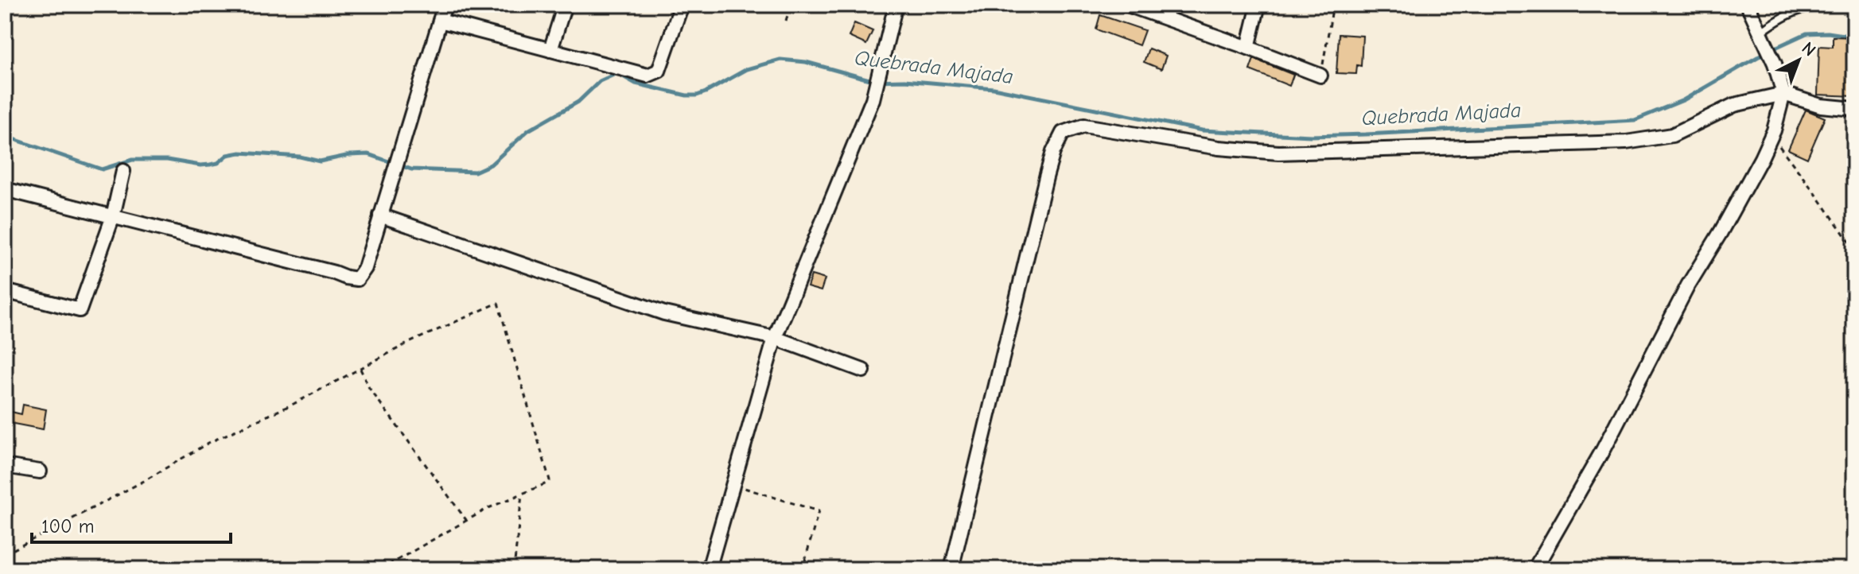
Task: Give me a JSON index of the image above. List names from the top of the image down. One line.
{"water":["Quebrada Majada"],"scale_bar":"100 m","north":"top right"}
